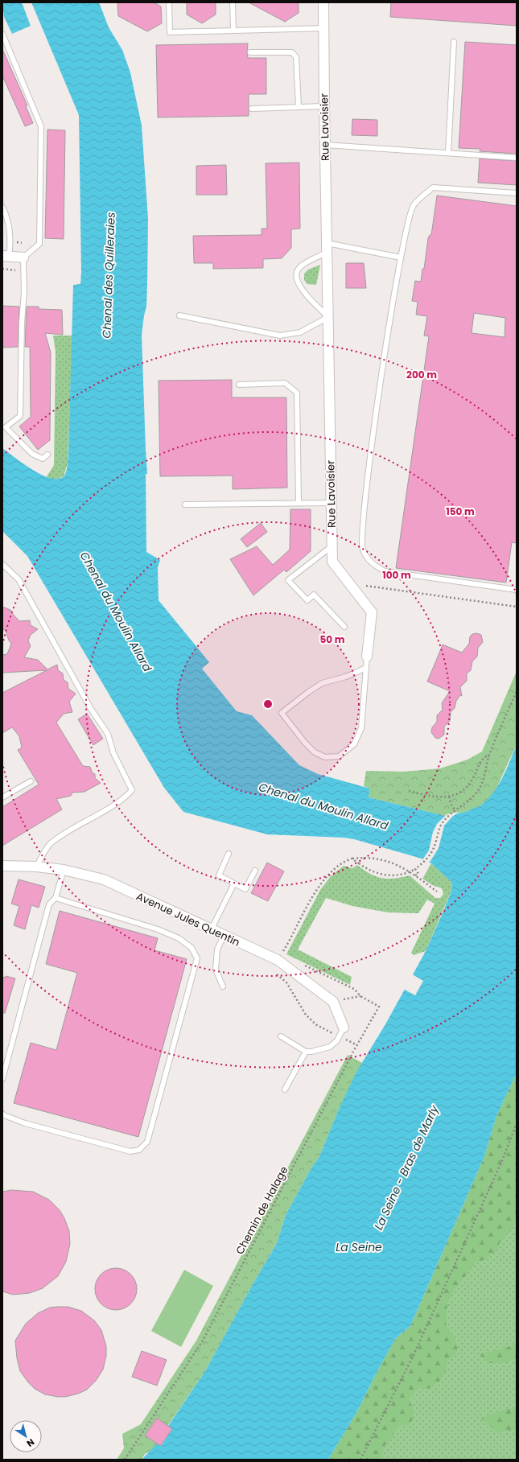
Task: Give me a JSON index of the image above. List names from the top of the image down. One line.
{"streets":{"street":["Rue Lavoisier","Avenue Jules Quentin"],"path":["Chemin de Halage"]},"crossings":[["Avenue Jules Quentin","Chemin de Halage"]],"water":["Chenal des Quilleraies","Chenal du Moulin Allard","La Seine - Bras de Marly","La Seine"],"north":"bottom right","rings":["200 m","150 m","100 m","50 m"]}
